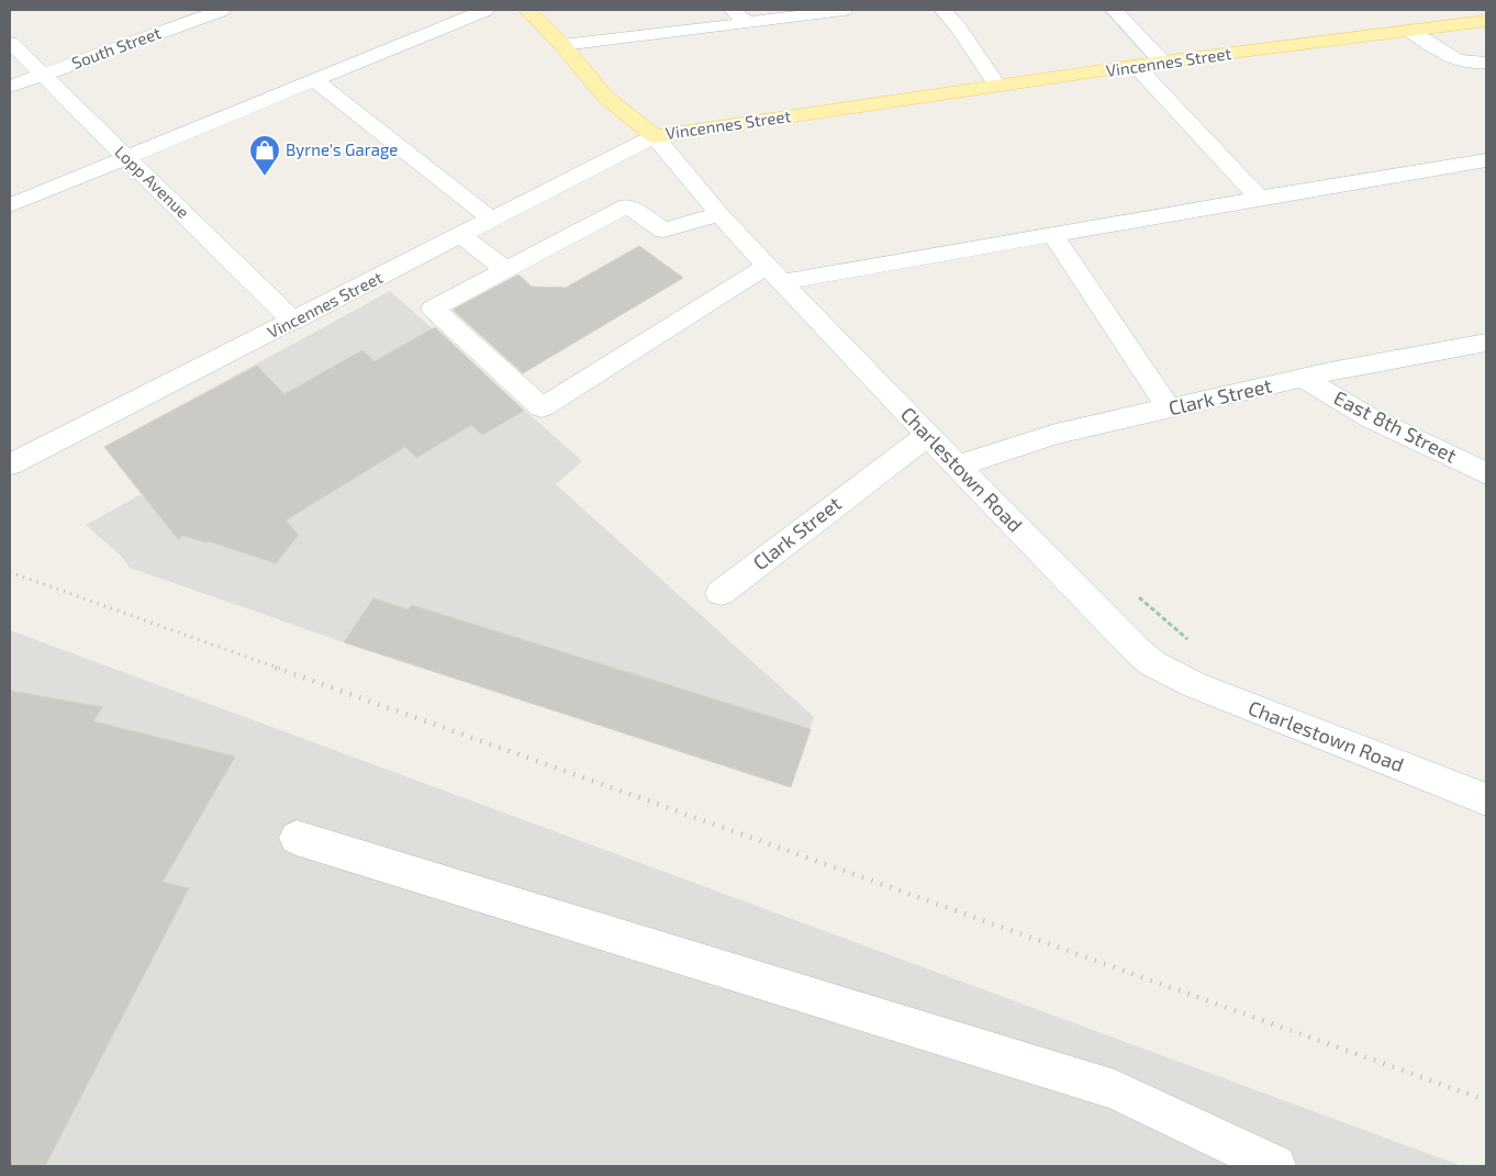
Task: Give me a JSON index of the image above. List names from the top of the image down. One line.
{"streets":{"main road":["Vincennes Street","Charlestown Road"],"street":["South Street","Lopp Avenue","Clark Street","East 8th Street"]},"crossings":[["South Street","Lopp Avenue"],["Vincennes Street","Lopp Avenue"],["Vincennes Street","Charlestown Road"],["Clark Street","East 8th Street"],["Clark Street","Charlestown Road"]],"places":{"shop":["Byrne's Garage"]}}
